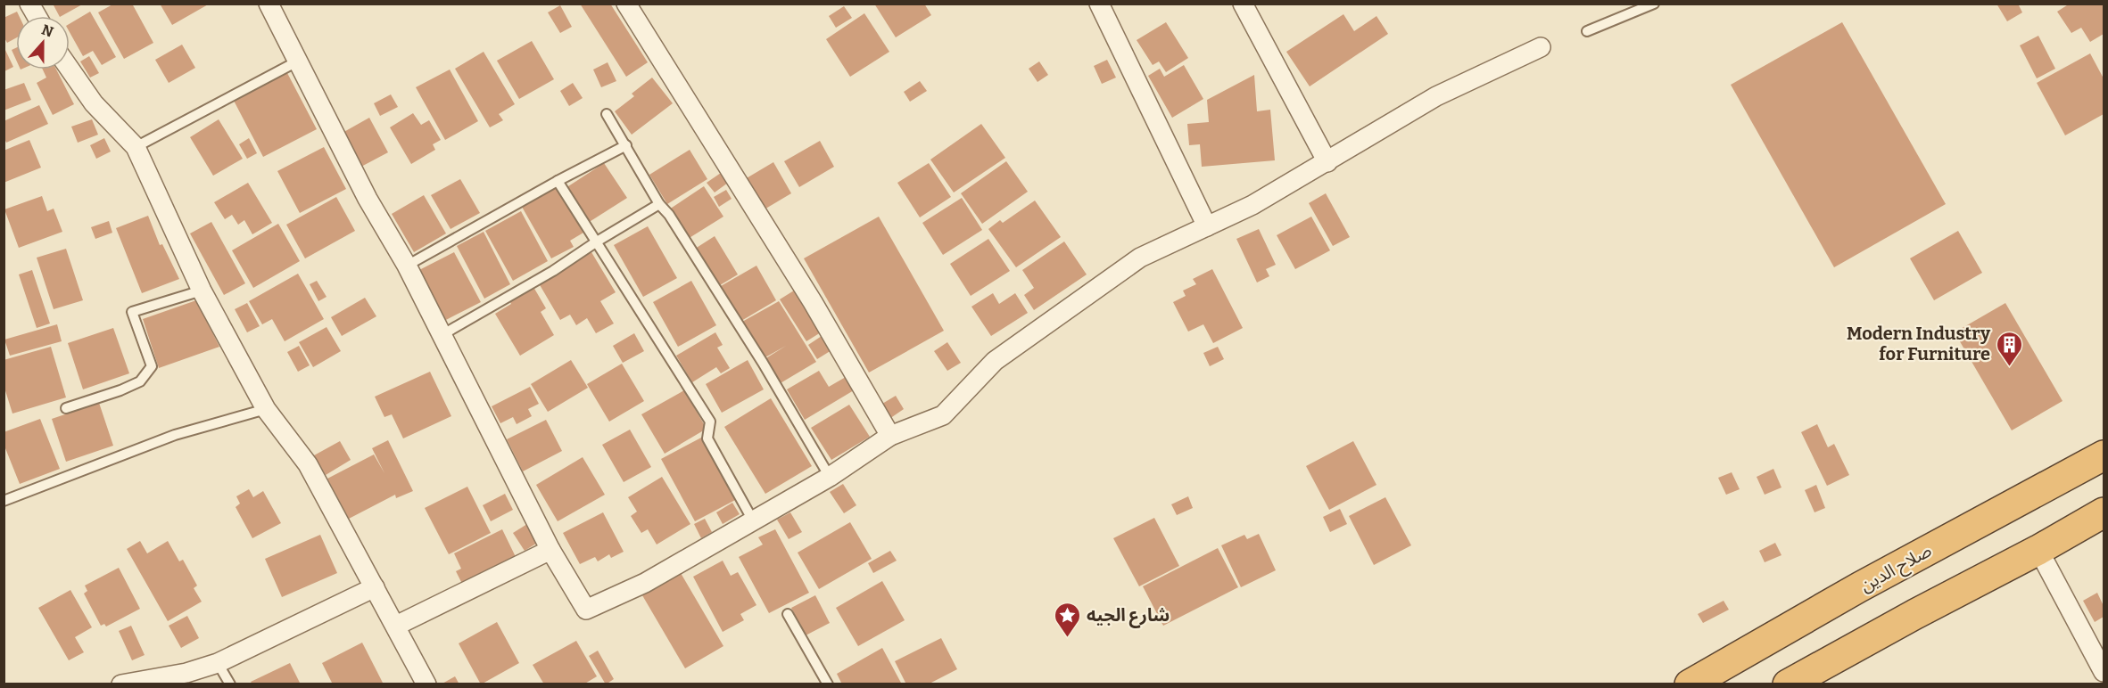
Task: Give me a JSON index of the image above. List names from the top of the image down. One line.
{"streets":{"highway":["صلاح الدين"]},"places":{"building":["Modern Industry for Furniture"],"place":["شارع الجيه"]},"north":"top"}
